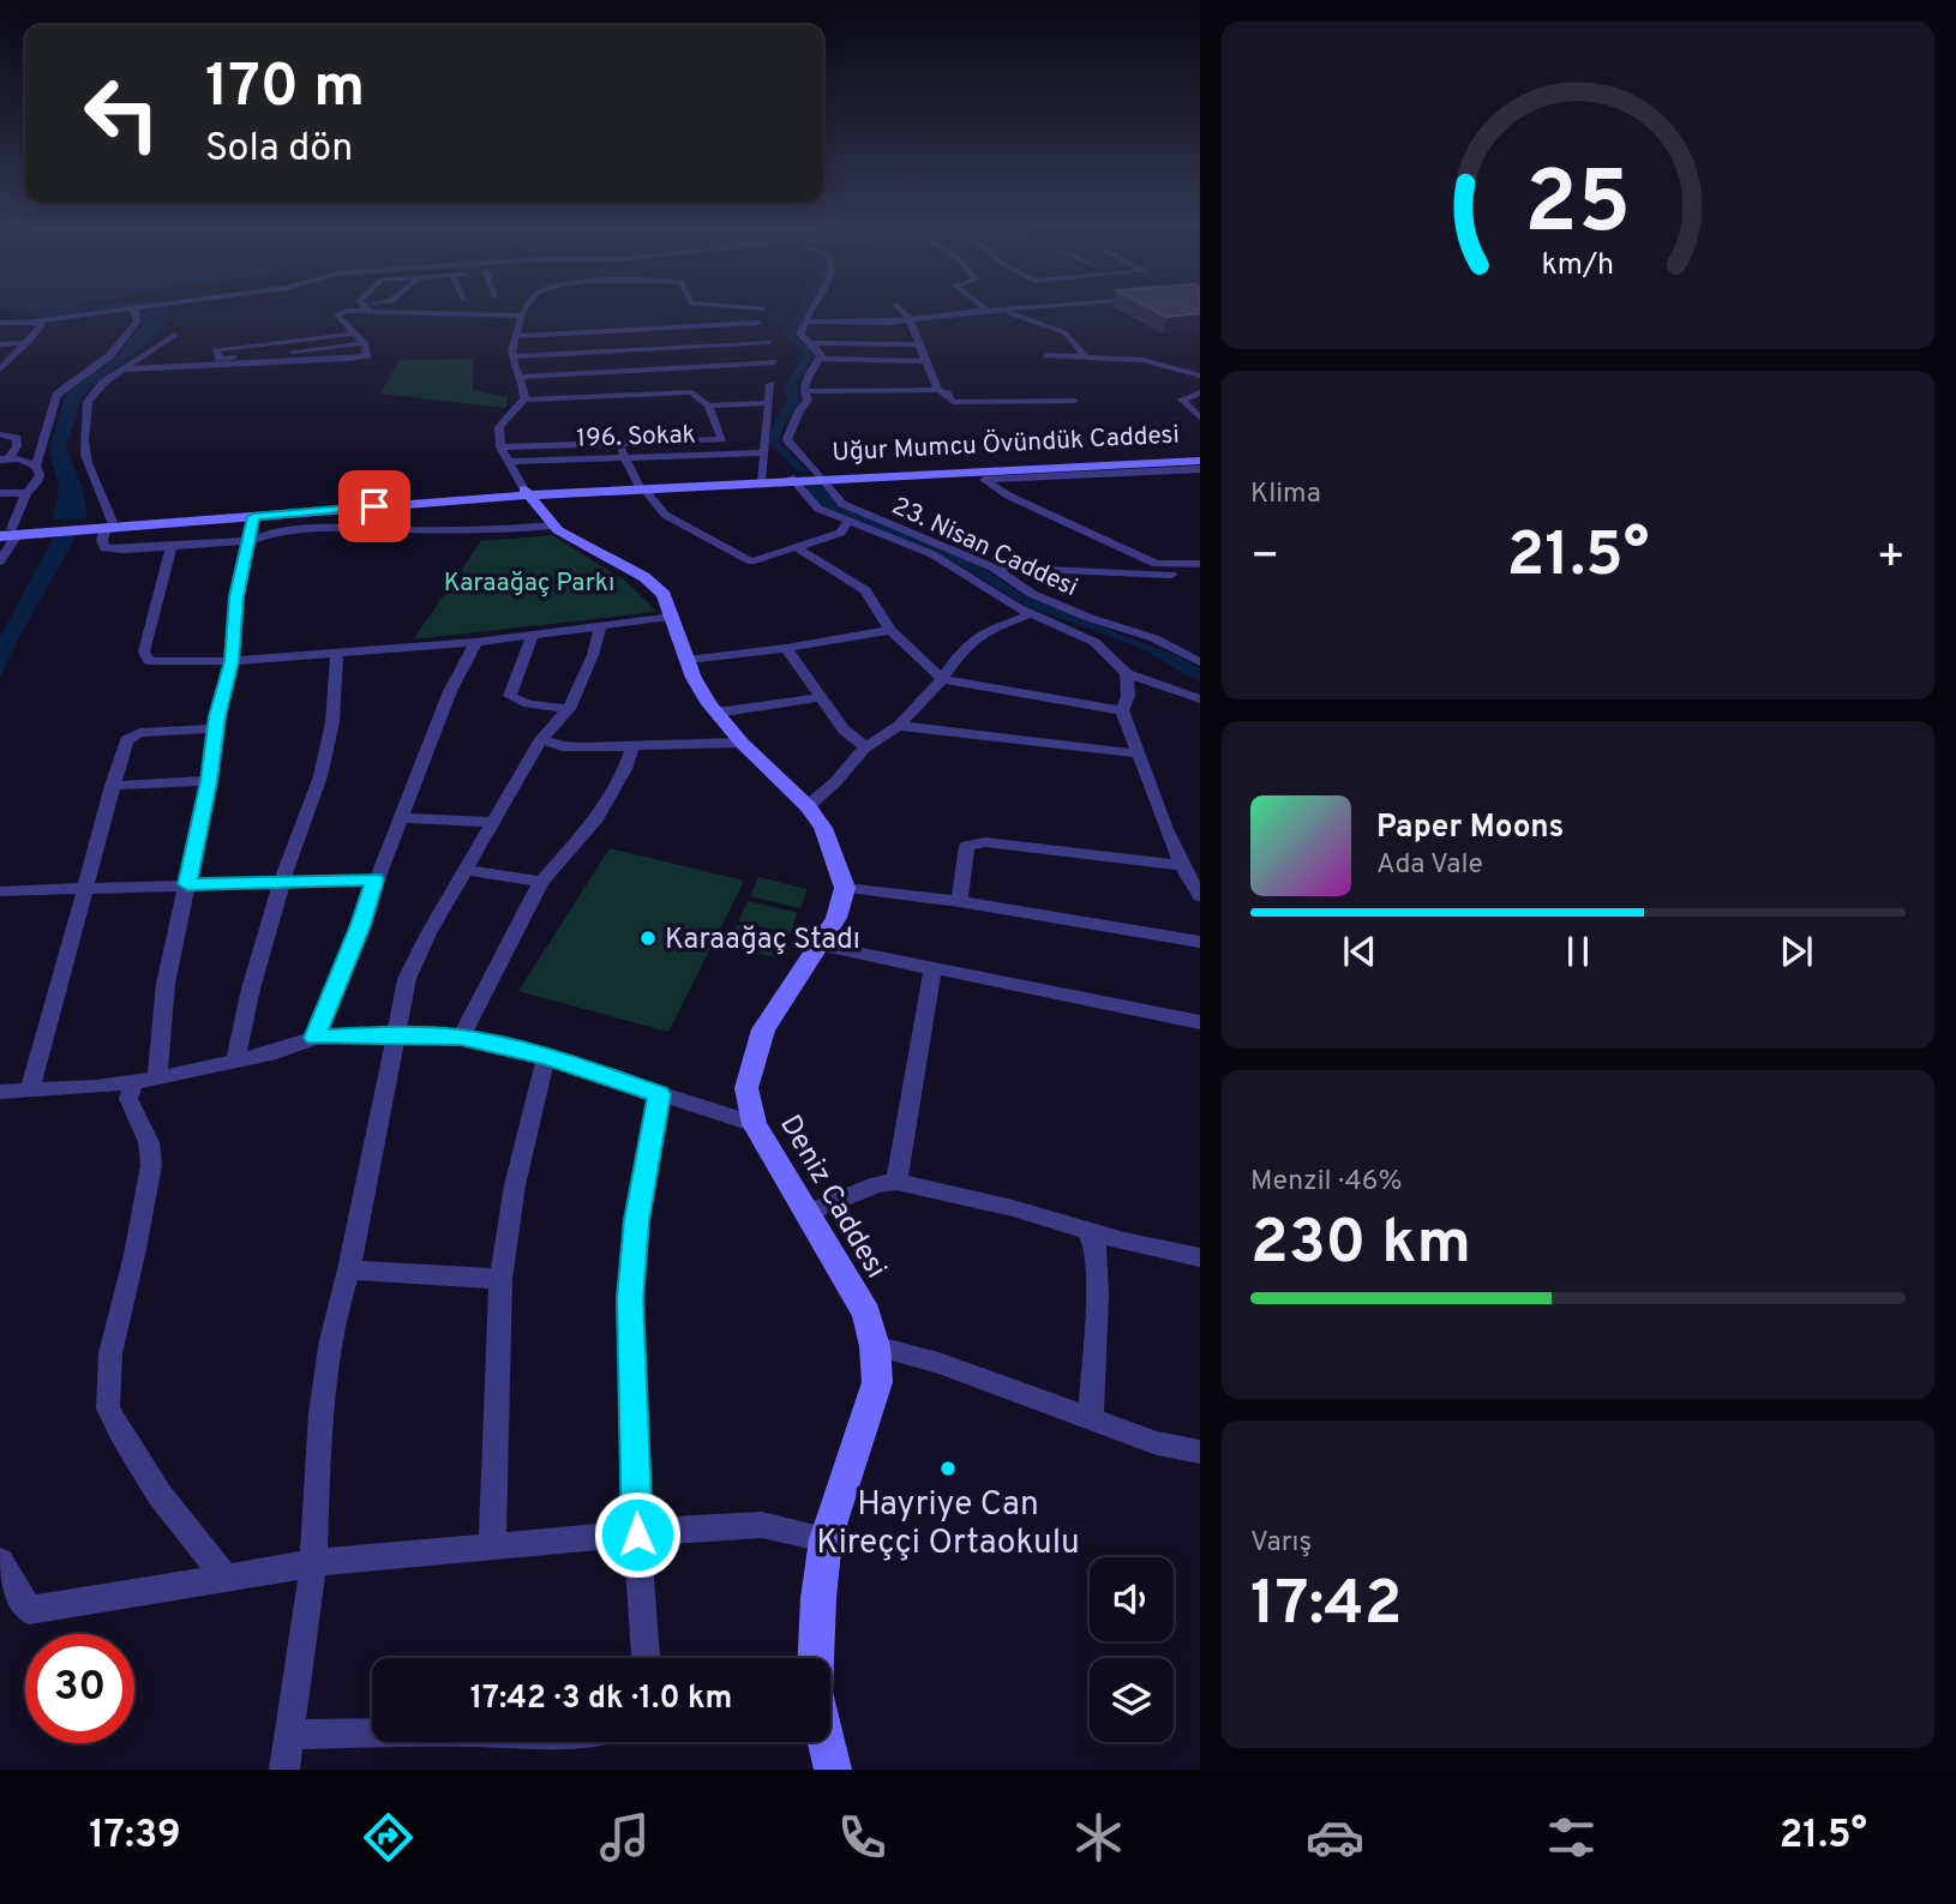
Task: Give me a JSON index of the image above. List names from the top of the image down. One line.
{"streets":{"street":["196. Sokak","Uğur Mumcu Övündük Caddesi","23. Nisan Caddesi","Deniz Caddesi"]},"crossings":[["Uğur Mumcu Övündük Caddesi","23. Nisan Caddesi"]],"parks":["Karaağaç Parkı"],"places":["Karaağaç Stadı","Hayriye Can Kireççi Ortaokulu"],"page":{"turn":["170 m","Sola dön"],"tile":["Klima",["Menzil · 46%","230 km"],["Varış","17:42"]],"heat":["−","21.5°","+"],"song":["Paper Moons","Ada Vale"],"limit":"30","trip":"17:42 · 3 dk · 1.0 km","tabs":["17:39","21.5°"],"gauge":["25","km/h"]}}
